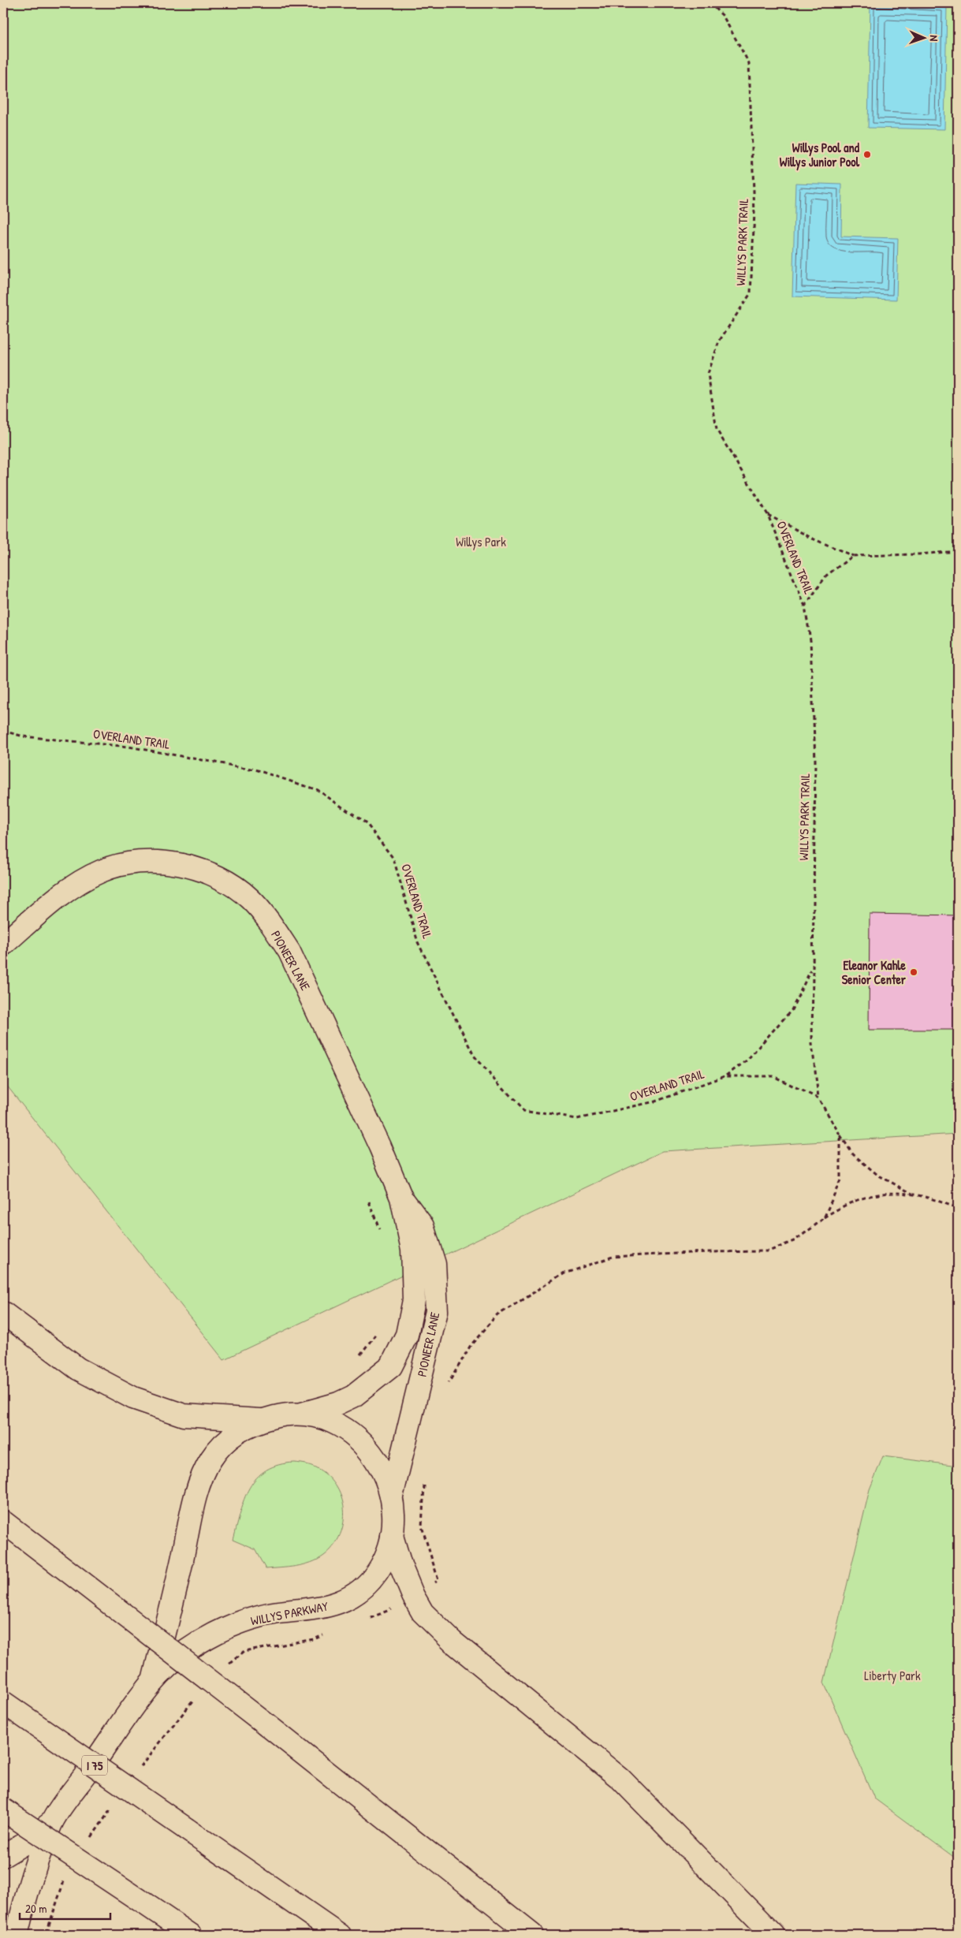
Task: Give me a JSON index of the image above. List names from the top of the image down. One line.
{"streets":{"main road":["PIONEER LANE","WILLYS PARKWAY","I 75"],"path":["WILLYS PARK TRAIL","OVERLAND TRAIL"]},"crossings":[["WILLYS PARK TRAIL","OVERLAND TRAIL"],["PIONEER LANE","WILLYS PARKWAY"]],"parks":["Willys Park","Liberty Park"],"places":["Willys Pool and Willys Junior Pool","Eleanor Kahle Senior Center"],"scale_bar":"20 m","north":"right"}
